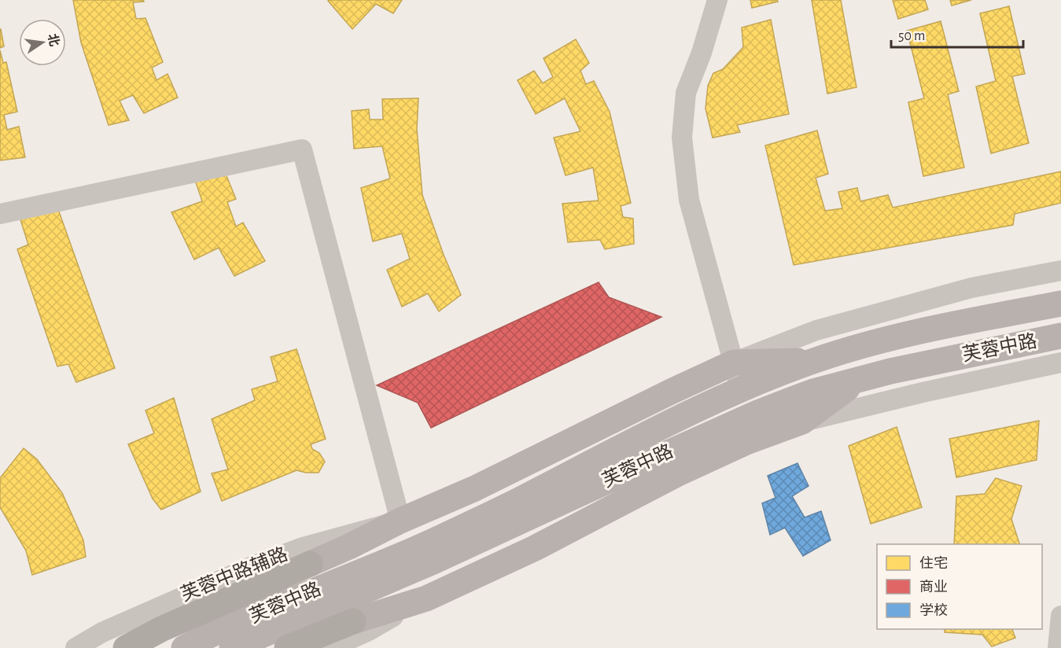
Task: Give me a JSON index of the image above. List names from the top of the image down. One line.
{"streets":{"main road":["芙蓉中路"],"street":["芙蓉中路辅路"]},"legend":["住宅","商业","学校"],"scale_bar":"50 m","north":"right"}
